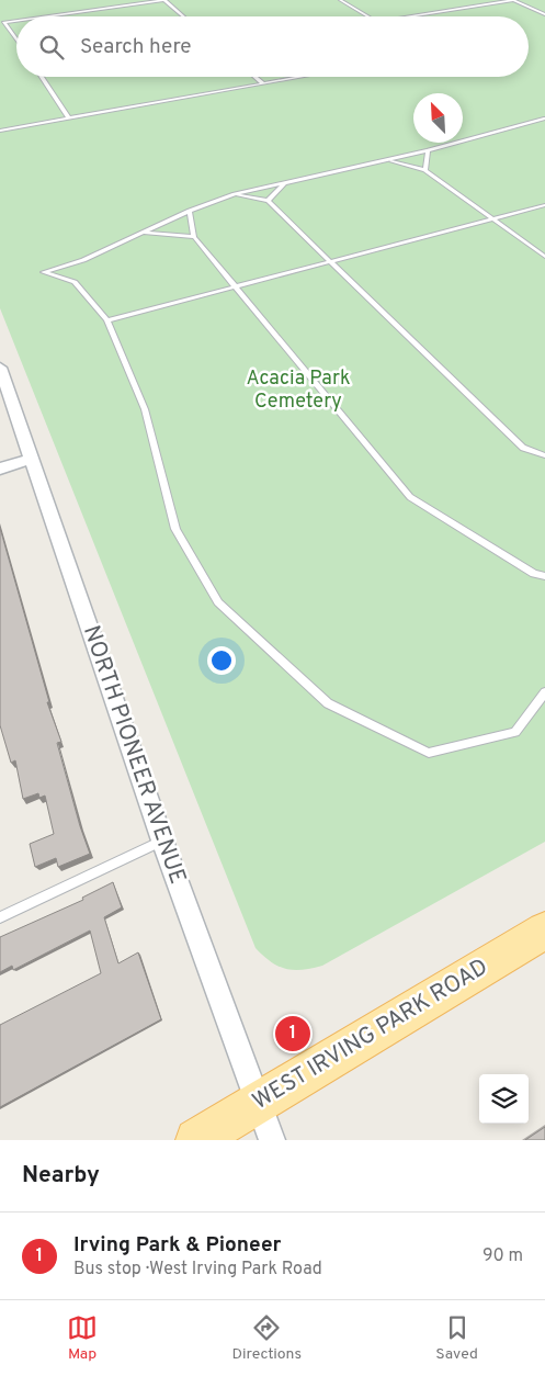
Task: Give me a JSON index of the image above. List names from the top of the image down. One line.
{"streets":{"main road":["WEST IRVING PARK ROAD"],"street":["NORTH PIONEER AVENUE"]},"crossings":[["NORTH PIONEER AVENUE","WEST IRVING PARK ROAD"]],"parks":["Acacia Park Cemetery"],"north":"top left","page":{"search":"Search here","pins":"1","heading":"Nearby","list":[{"mark":"1","name":"Irving Park & Pioneer","note":"Bus stop · West Irving Park Road","value":"90 m"}],"nav":["Map","Directions","Saved"]}}
